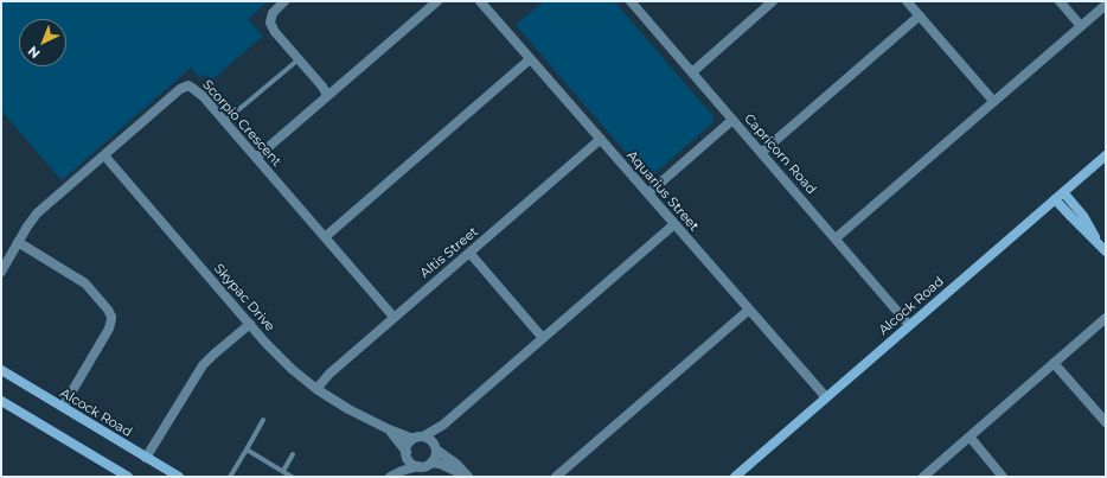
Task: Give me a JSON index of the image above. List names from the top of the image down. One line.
{"streets":{"street":["Scorpio Crescent","Capricorn Road","Aquarius Street","Altis Street","Skypac Drive","Alcock Road"]},"crossings":[["Scorpio Crescent","Altis Street"],["Scorpio Crescent","Skypac Drive"],["Capricorn Road","Alcock Road"],["Aquarius Street","Altis Street"],["Aquarius Street","Alcock Road"],["Altis Street","Skypac Drive"]],"north":"bottom left"}
